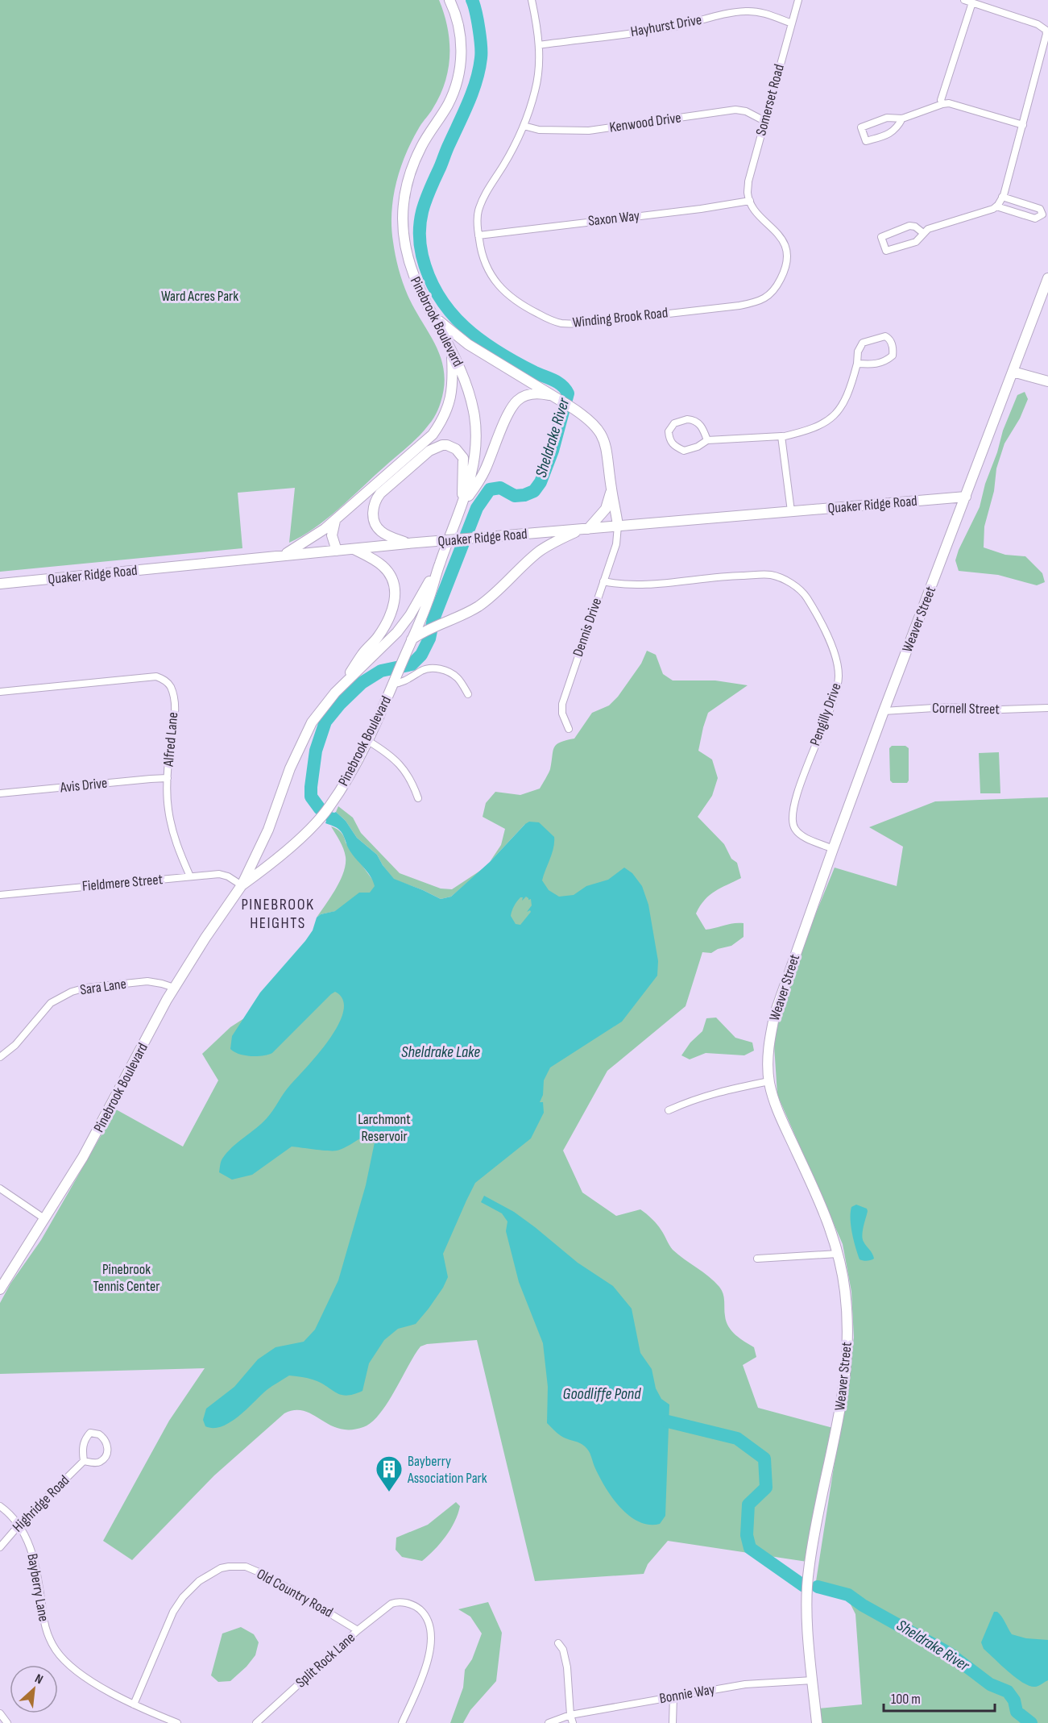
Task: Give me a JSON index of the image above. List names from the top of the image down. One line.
{"streets":{"street":["Hayhurst Drive","Somerset Road","Kenwood Drive","Saxon Way","Winding Brook Road","Pinebrook Boulevard","Quaker Ridge Road","Weaver Street","Dennis Drive","Cornell Street","Pengilly Drive","Alfred Lane","Avis Drive","Fieldmere Street","Sara Lane","Highridge Road","Bayberry Lane","Old Country Road","Split Rock Lane","Bonnie Way"]},"crossings":[["Hayhurst Drive","Somerset Road"],["Hayhurst Drive","Winding Brook Road"],["Somerset Road","Kenwood Drive"],["Somerset Road","Saxon Way"],["Somerset Road","Winding Brook Road"],["Kenwood Drive","Winding Brook Road"],["Saxon Way","Winding Brook Road"],["Pinebrook Boulevard","Fieldmere Street"],["Pinebrook Boulevard","Sara Lane"],["Quaker Ridge Road","Weaver Street"],["Quaker Ridge Road","Dennis Drive"],["Weaver Street","Cornell Street"],["Weaver Street","Pengilly Drive"],["Weaver Street","Bonnie Way"],["Dennis Drive","Pengilly Drive"],["Alfred Lane","Avis Drive"],["Alfred Lane","Fieldmere Street"],["Highridge Road","Bayberry Lane"],["Bayberry Lane","Old Country Road"],["Old Country Road","Split Rock Lane"]],"districts":["PINEBROOK HEIGHTS"],"water":["Sheldrake River","Sheldrake Lake","Goodliffe Pond"],"parks":["Ward Acres Park","Larchmont Reservoir","Pinebrook Tennis Center"],"places":{"building":["Bayberry Association Park"]},"scale_bar":"100 m","north":"top right"}
